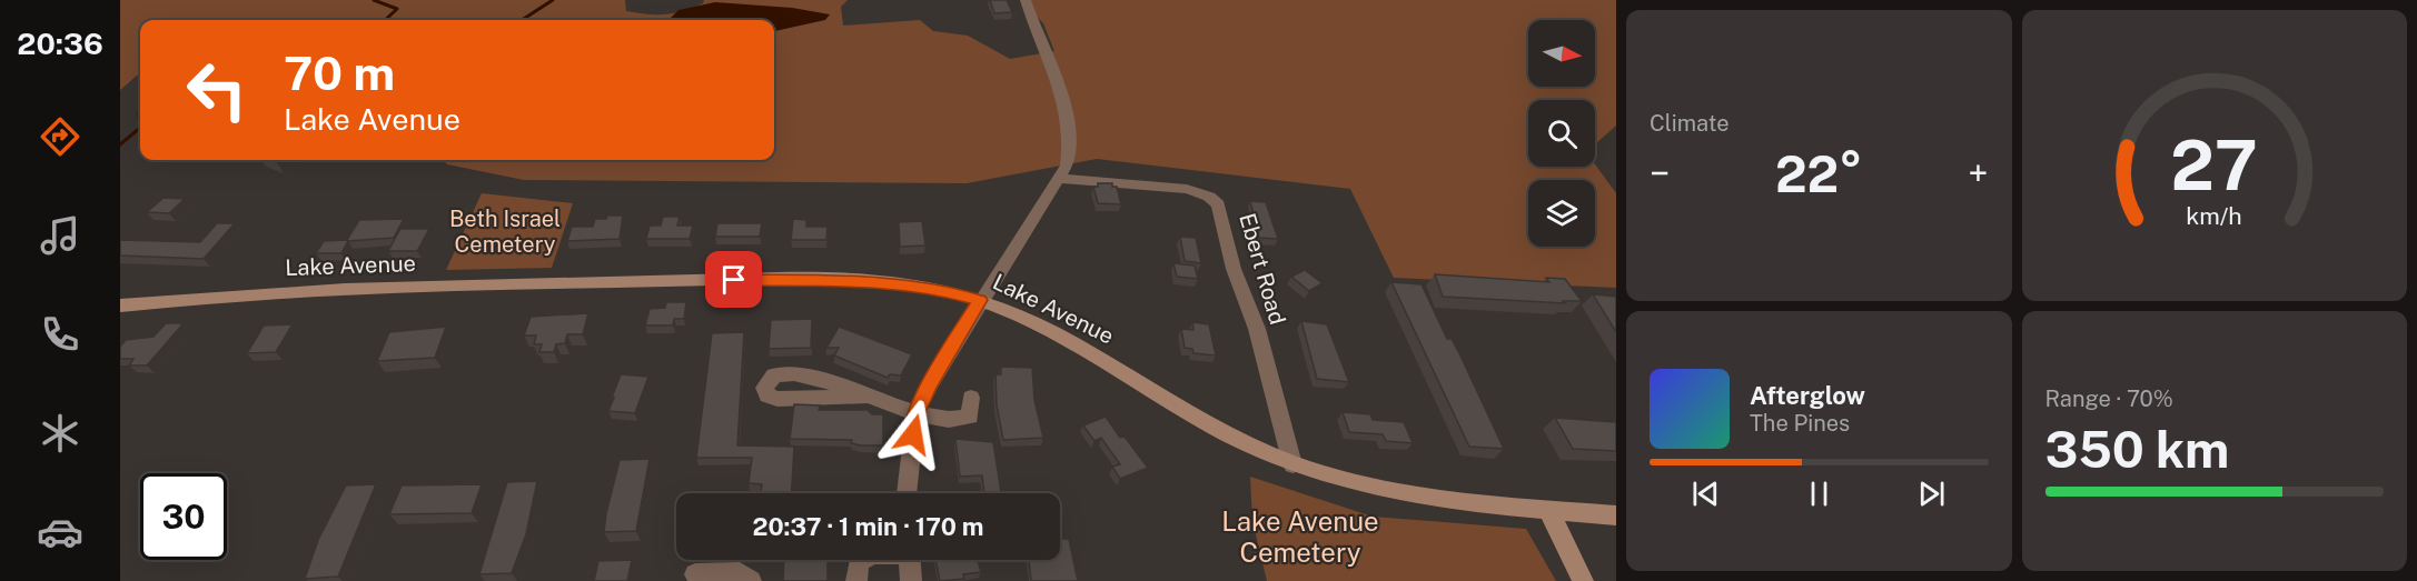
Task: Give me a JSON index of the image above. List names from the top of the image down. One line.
{"streets":{"main road":["Lake Avenue"],"street":["Ebert Road"]},"crossings":[["Lake Avenue","Ebert Road"]],"parks":["Beth Israel Cemetery","Lake Avenue Cemetery"],"north":"right","page":{"tabs":"20:36","tile":["Climate",["Range · 70%","350 km"]],"turn":["70 m","Lake Avenue"],"heat":["−","22°","+"],"song":["Afterglow","The Pines"],"limit":"30","trip":"20:37 · 1 min · 170 m","gauge":["27","km/h"]}}
